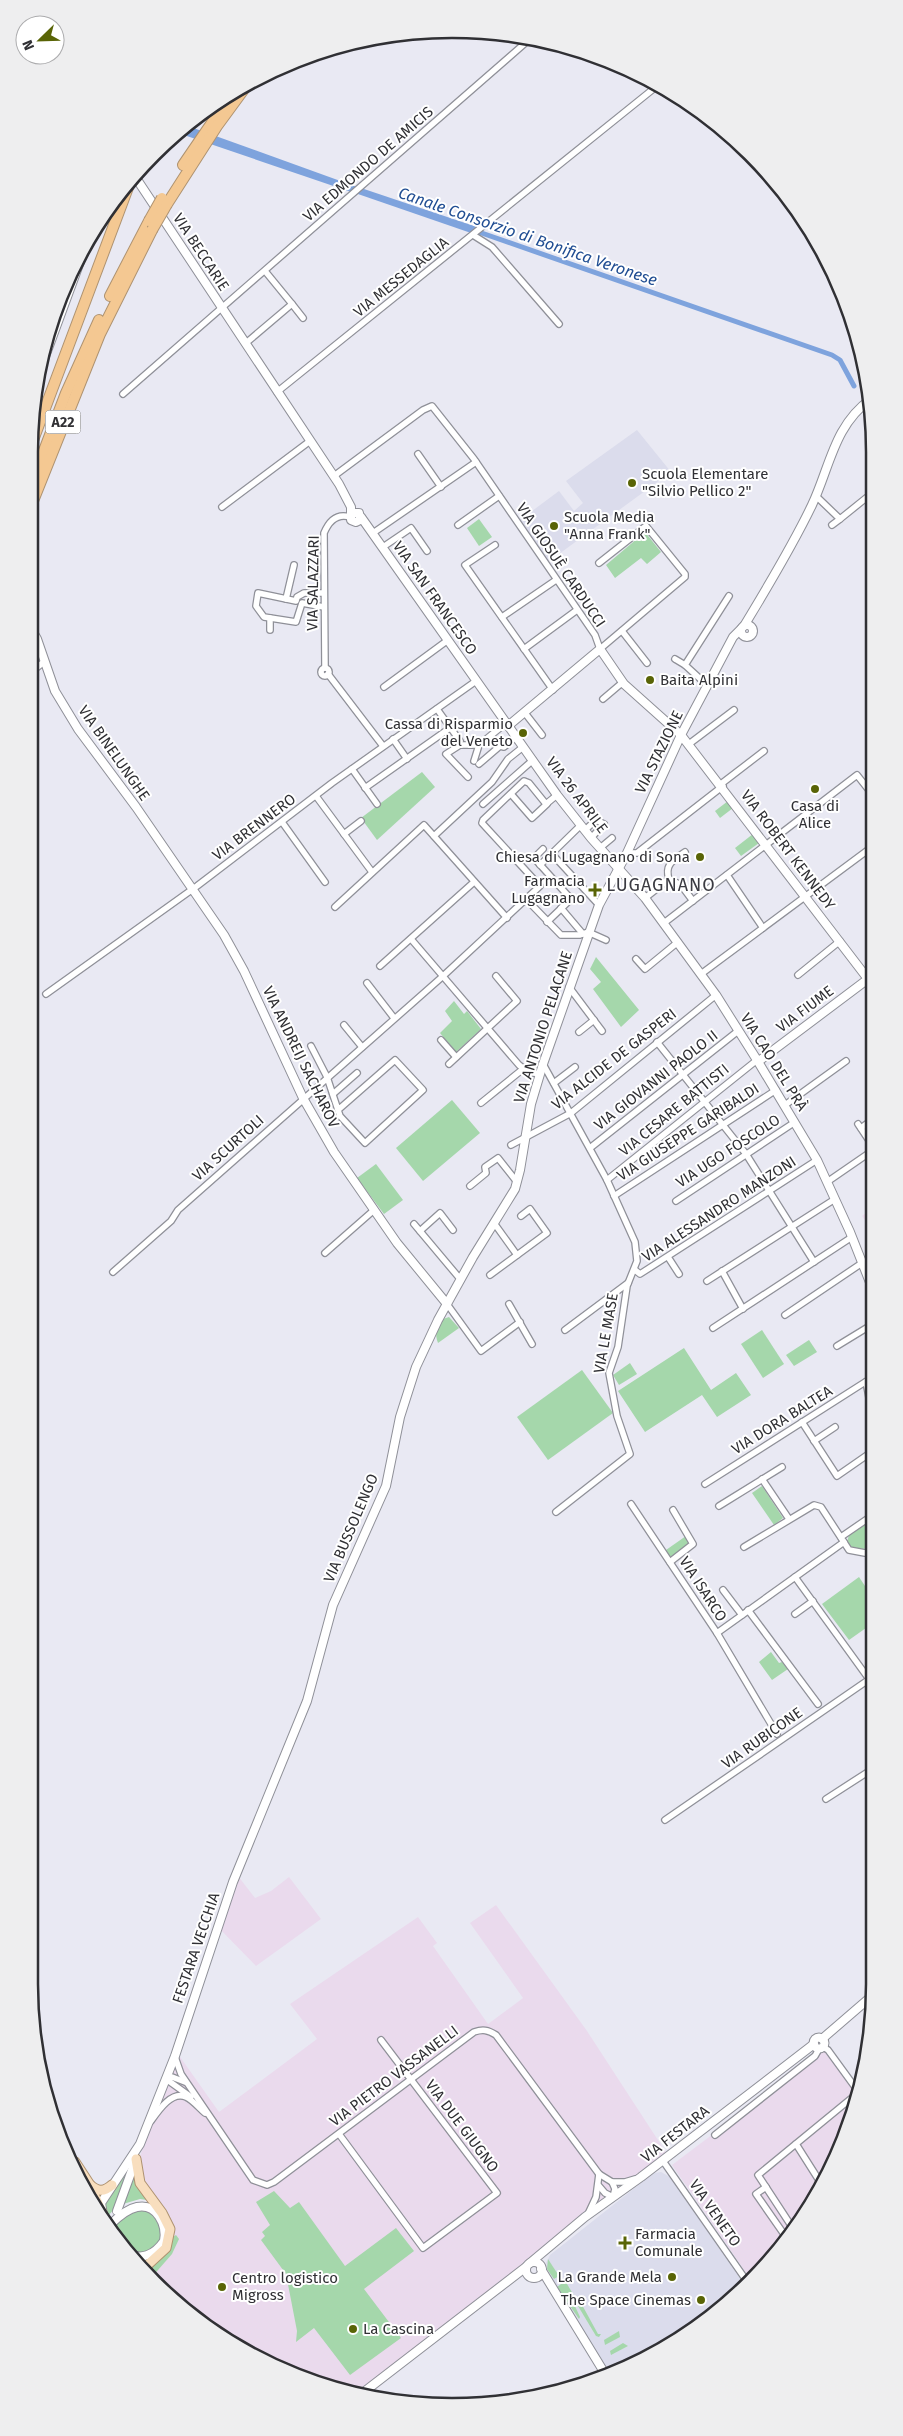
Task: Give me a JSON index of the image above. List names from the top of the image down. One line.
{"streets":{"highway":["A22"],"street":["VIA EDMONDO DE AMICIS","VIA BECCARIE","VIA MESSEDAGLIA","VIA GIOSUÈ CARDUCCI","VIA SALAZZARI","VIA SAN FRANCESCO","VIA STAZIONE","VIA BINELUNGHE","VIA 26 APRILE","VIA BRENNERO","VIA ROBERT KENNEDY","VIA FIUME","VIA ANTONIO PELACANE","VIA ANDREIJ SACHAROV","VIA ALCIDE DE GASPERI","VIA CAO DEL PRÀ","VIA GIOVANNI PAOLO II","VIA CESARE BATTISTI","VIA GIUSEPPE GARIBALDI","VIA SCURTOLI","VIA UGO FOSCOLO","VIA ALESSANDRO MANZONI","VIA LE MASE","VIA DORA BALTEA","VIA BUSSOLENGO","VIA ISARCO","VIA RUBICONE","FESTARA VECCHIA","VIA PIETRO VASSANELLI","VIA DUE GIUGNO","VIA FESTARA","VIA VENETO"]},"crossings":[["VIA EDMONDO DE AMICIS","VIA BECCARIE"],["VIA BECCARIE","VIA MESSEDAGLIA"],["VIA BECCARIE","VIA SAN FRANCESCO"],["VIA GIOSUÈ CARDUCCI","VIA SAN FRANCESCO"],["VIA GIOSUÈ CARDUCCI","VIA ROBERT KENNEDY"],["VIA SALAZZARI","VIA SAN FRANCESCO"],["VIA SALAZZARI","VIA BRENNERO"],["VIA SAN FRANCESCO","VIA 26 APRILE"],["VIA SAN FRANCESCO","VIA BRENNERO"],["VIA STAZIONE","VIA 26 APRILE"],["VIA STAZIONE","VIA ROBERT KENNEDY"],["VIA STAZIONE","VIA ANTONIO PELACANE"],["VIA STAZIONE","VIA CAO DEL PRÀ"],["VIA BINELUNGHE","VIA BRENNERO"],["VIA BINELUNGHE","VIA ANDREIJ SACHAROV"],["VIA 26 APRILE","VIA ANTONIO PELACANE"],["VIA 26 APRILE","VIA CAO DEL PRÀ"],["VIA BRENNERO","VIA ANDREIJ SACHAROV"],["VIA FIUME","VIA CAO DEL PRÀ"],["VIA FIUME","VIA CESARE BATTISTI"],["VIA ANTONIO PELACANE","VIA ANDREIJ SACHAROV"],["VIA ANTONIO PELACANE","VIA ALCIDE DE GASPERI"],["VIA ANTONIO PELACANE","VIA CAO DEL PRÀ"],["VIA ANTONIO PELACANE","VIA BUSSOLENGO"],["VIA ANDREIJ SACHAROV","VIA SCURTOLI"],["VIA ANDREIJ SACHAROV","VIA BUSSOLENGO"],["VIA ALCIDE DE GASPERI","VIA CAO DEL PRÀ"],["VIA CAO DEL PRÀ","VIA GIOVANNI PAOLO II"],["VIA CAO DEL PRÀ","VIA CESARE BATTISTI"],["VIA CAO DEL PRÀ","VIA GIUSEPPE GARIBALDI"],["VIA CAO DEL PRÀ","VIA UGO FOSCOLO"],["VIA CAO DEL PRÀ","VIA ALESSANDRO MANZONI"],["VIA GIUSEPPE GARIBALDI","VIA LE MASE"],["VIA ALESSANDRO MANZONI","VIA LE MASE"],["VIA BUSSOLENGO","FESTARA VECCHIA"],["FESTARA VECCHIA","VIA PIETRO VASSANELLI"],["VIA PIETRO VASSANELLI","VIA DUE GIUGNO"],["VIA FESTARA","VIA VENETO"]],"districts":["LUGAGNANO"],"water":["Canale Consorzio di Bonifica Veronese"],"places":{"other":["Scuola Elementare \"Silvio Pellico 2\"","Scuola Media \"Anna Frank\"","Baita Alpini","Cassa di Risparmio del Veneto","Casa di Alice","Chiesa di Lugagnano di Sona","La Grande Mela","Centro logistico Migross","The Space Cinemas","La Cascina"],"health":["Farmacia Lugagnano","Farmacia Comunale"]},"north":"bottom left"}
